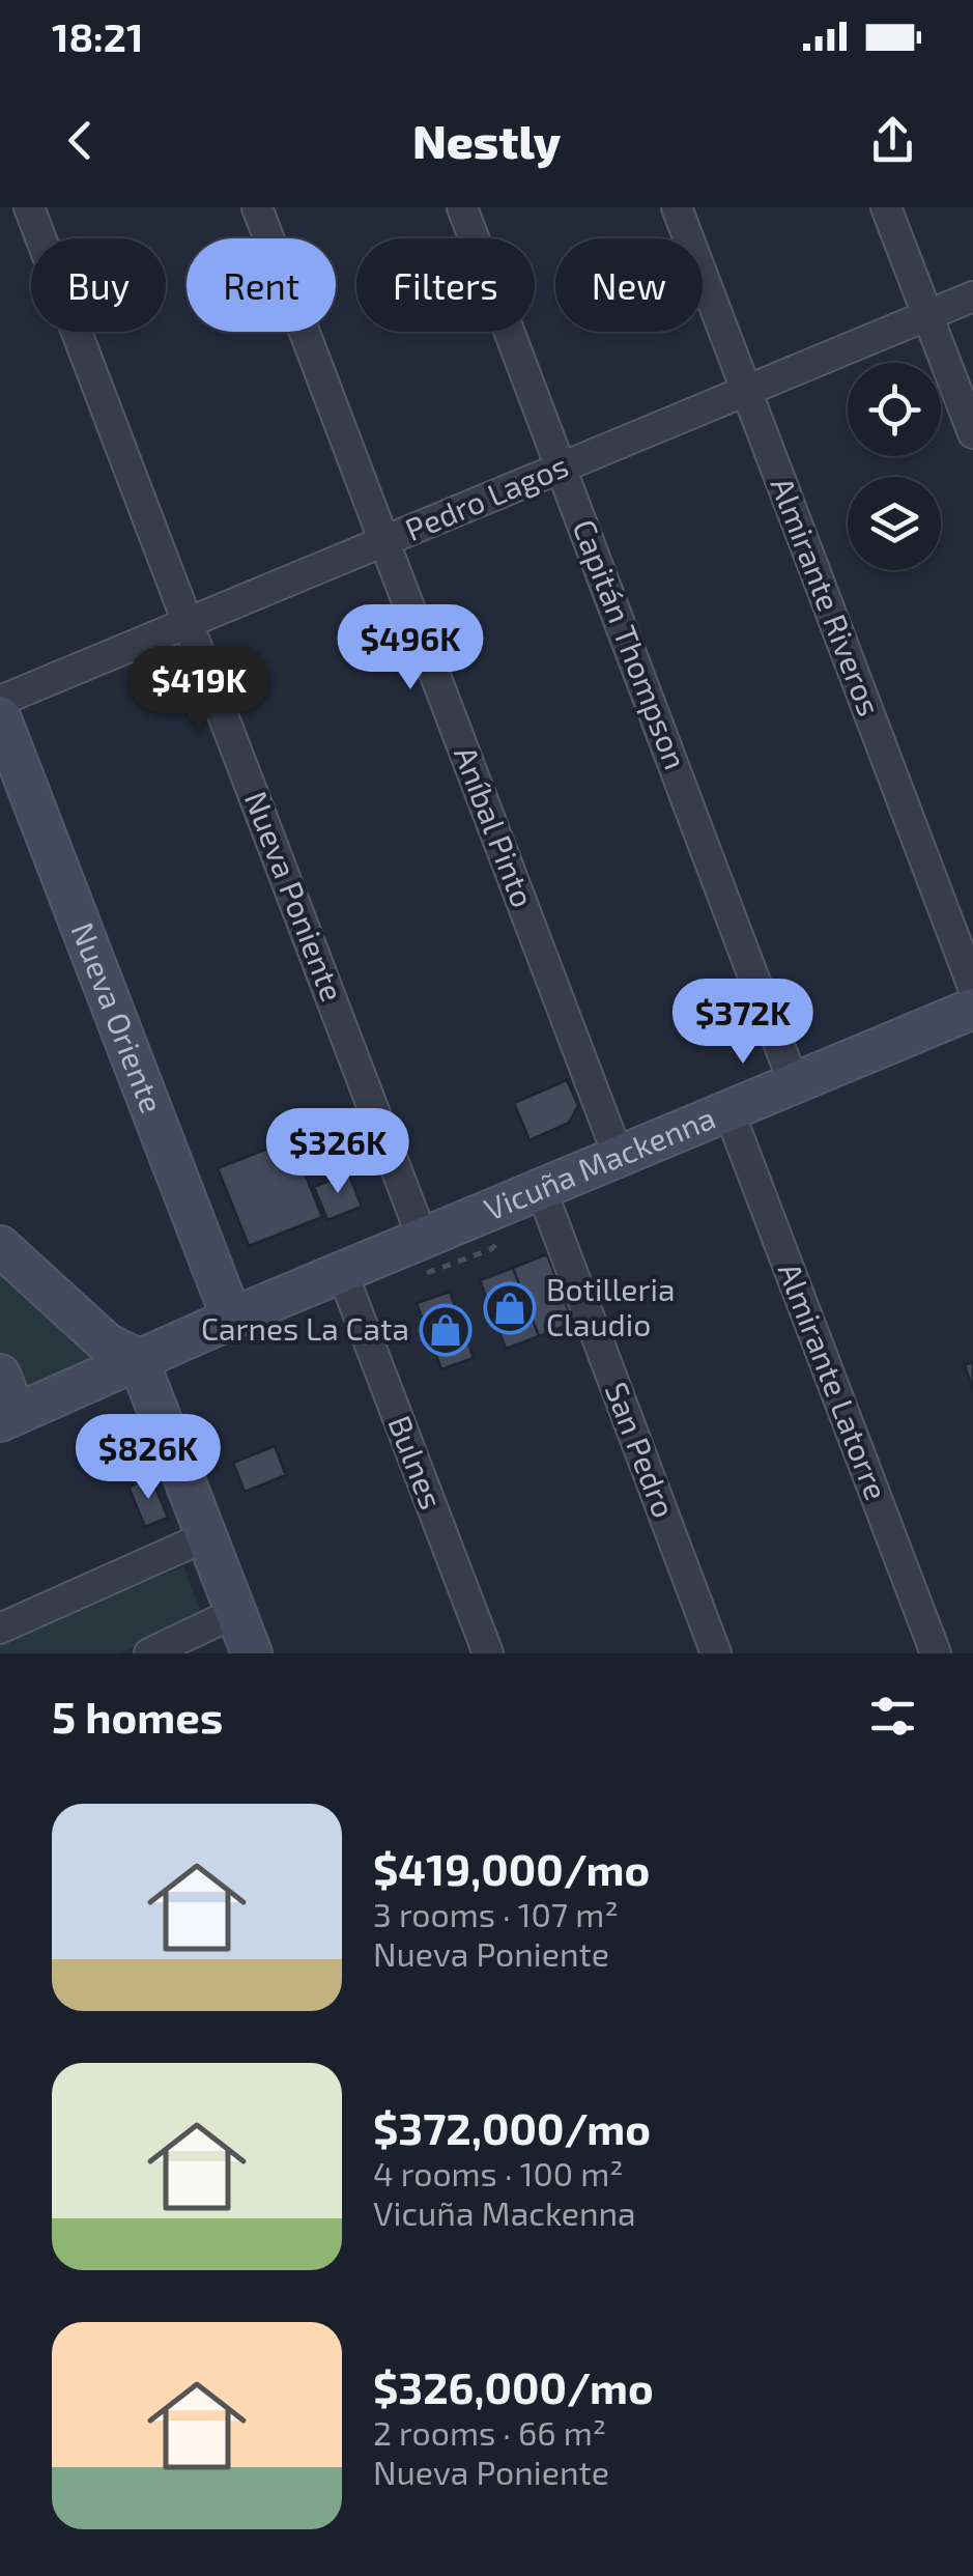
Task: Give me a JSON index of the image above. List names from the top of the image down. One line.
{"streets":{"main road":["Nueva Oriente","Vicuña Mackenna"],"street":["Pedro Lagos","Almirante Riveros","Capitán Thompson","Aníbal Pinto","Nueva Poniente","Almirante Latorre","San Pedro","Bulnes"]},"crossings":[["Pedro Lagos","Almirante Riveros"],["Pedro Lagos","Capitán Thompson"],["Pedro Lagos","Aníbal Pinto"],["Pedro Lagos","Nueva Poniente"],["Capitán Thompson","Vicuña Mackenna"],["Aníbal Pinto","Vicuña Mackenna"],["Nueva Poniente","Vicuña Mackenna"],["Nueva Oriente","Vicuña Mackenna"],["Vicuña Mackenna","Almirante Latorre"],["Vicuña Mackenna","San Pedro"],["Vicuña Mackenna","Bulnes"]],"places":{"shop":["Botilleria Claudio","Carnes La Cata"]},"page":{"status":"18:21","header":"Nestly","chip":["Buy","Rent","Filters","New"],"price":["$496K","$419K","$372K","$326K","$826K"],"heading":"5 homes","list":[{"name":"$419,000/mo","note":"3 rooms · 107 m² · Nueva Poniente"},{"name":"$372,000/mo","note":"4 rooms · 100 m² · Vicuña Mackenna"},{"name":"$326,000/mo","note":"2 rooms · 66 m² · Nueva Poniente"}]}}
